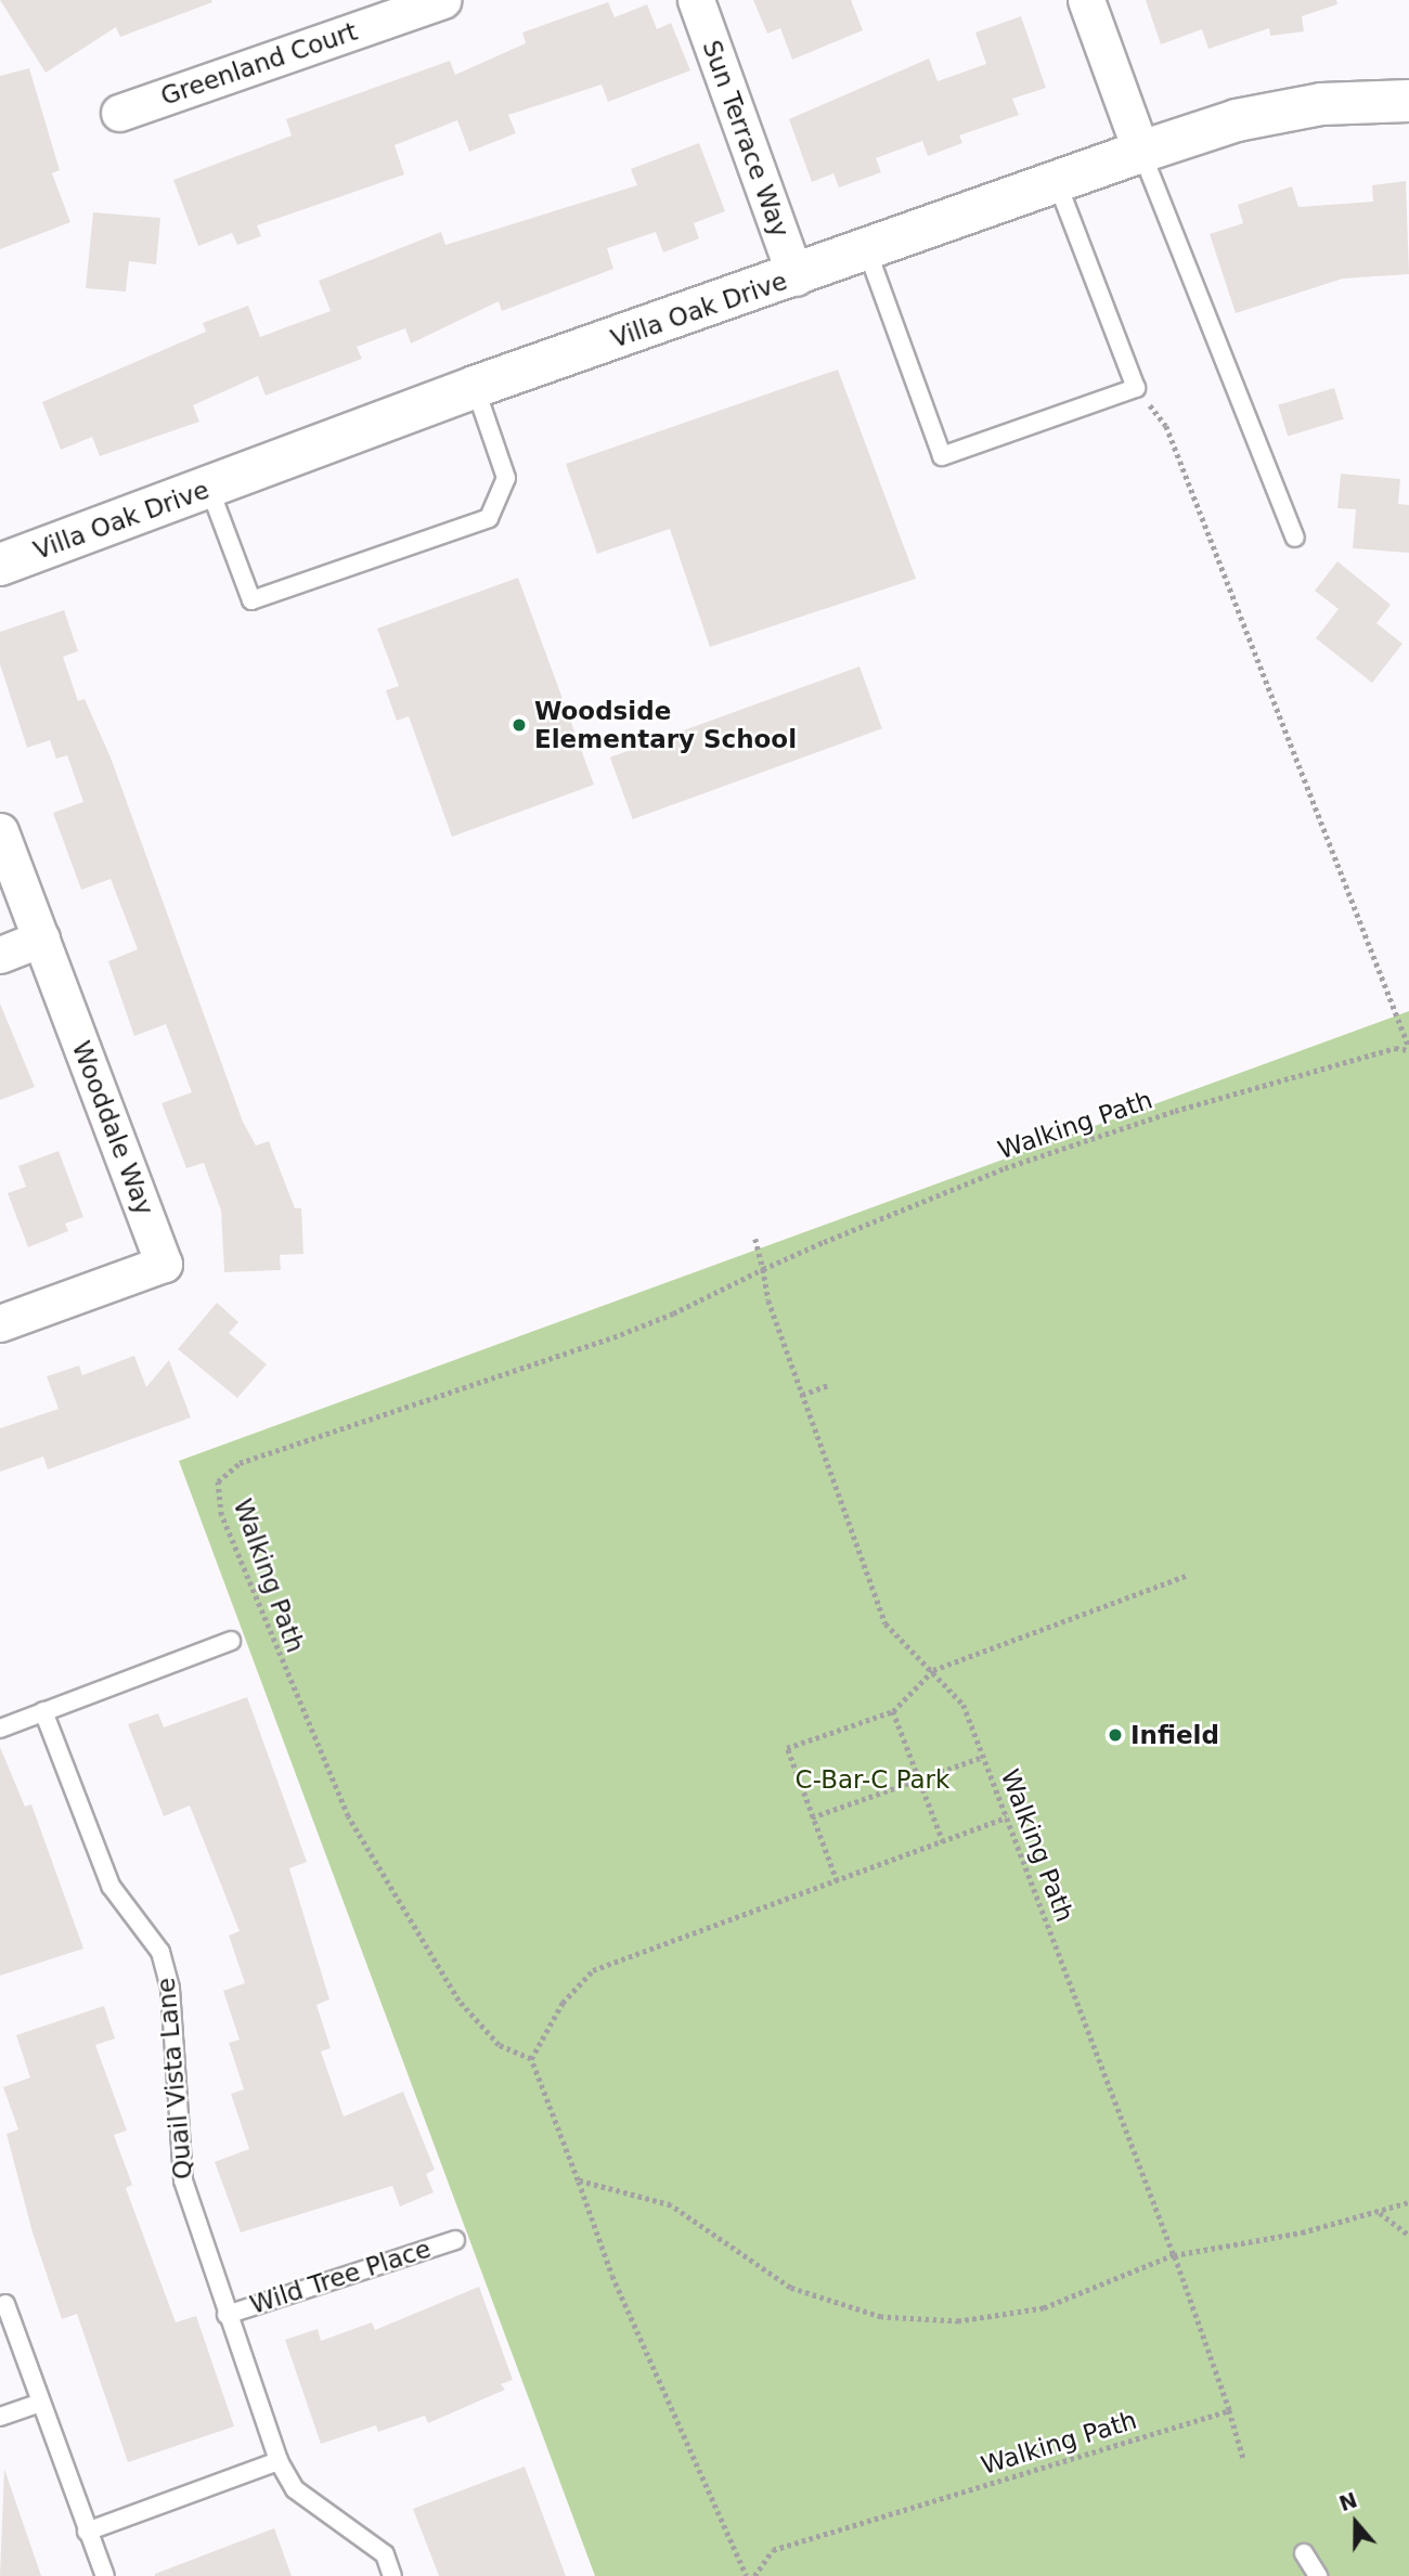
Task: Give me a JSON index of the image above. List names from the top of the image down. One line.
{"streets":{"street":["Greenland Court","Sun Terrace Way","Villa Oak Drive","Wooddale Way"],"lane":["Quail Vista Lane","Wild Tree Place"],"path":["Walking Path"]},"crossings":[["Sun Terrace Way","Villa Oak Drive"],["Quail Vista Lane","Wild Tree Place"]],"parks":["C-Bar-C Park"],"places":["Woodside Elementary School","Infield"],"north":"top"}
